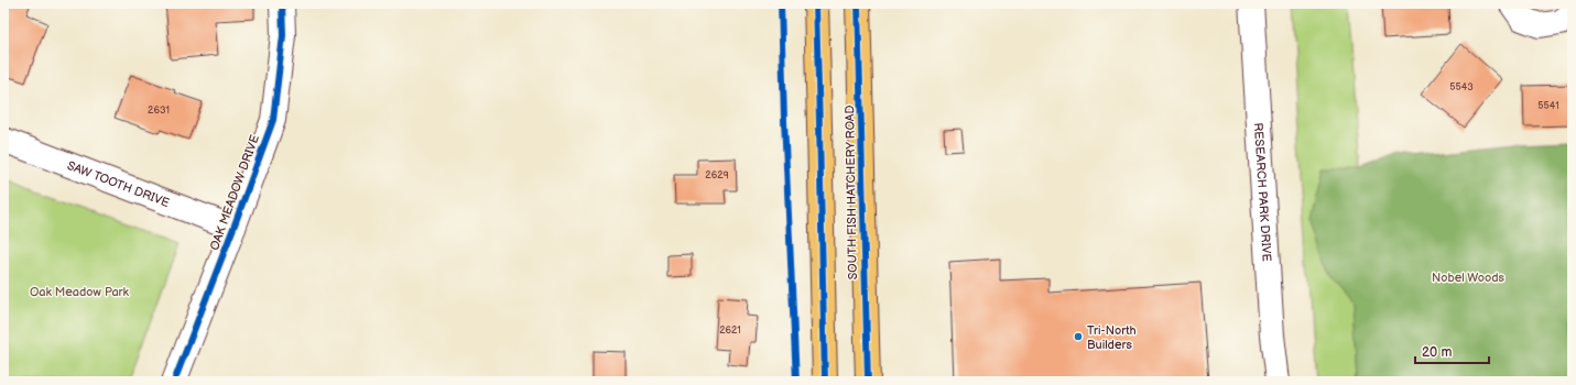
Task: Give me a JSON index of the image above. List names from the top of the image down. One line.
{"streets":{"main road":["SOUTH FISH HATCHERY ROAD"],"street":["SAW TOOTH DRIVE","OAK MEADOW DRIVE","RESEARCH PARK DRIVE"]},"crossings":[["SAW TOOTH DRIVE","OAK MEADOW DRIVE"]],"parks":["Nobel Woods","Oak Meadow Park"],"places":["Tri-North Builders"],"house_numbers":["5543","5541","2631","2629","2621"],"scale_bar":"20 m"}
